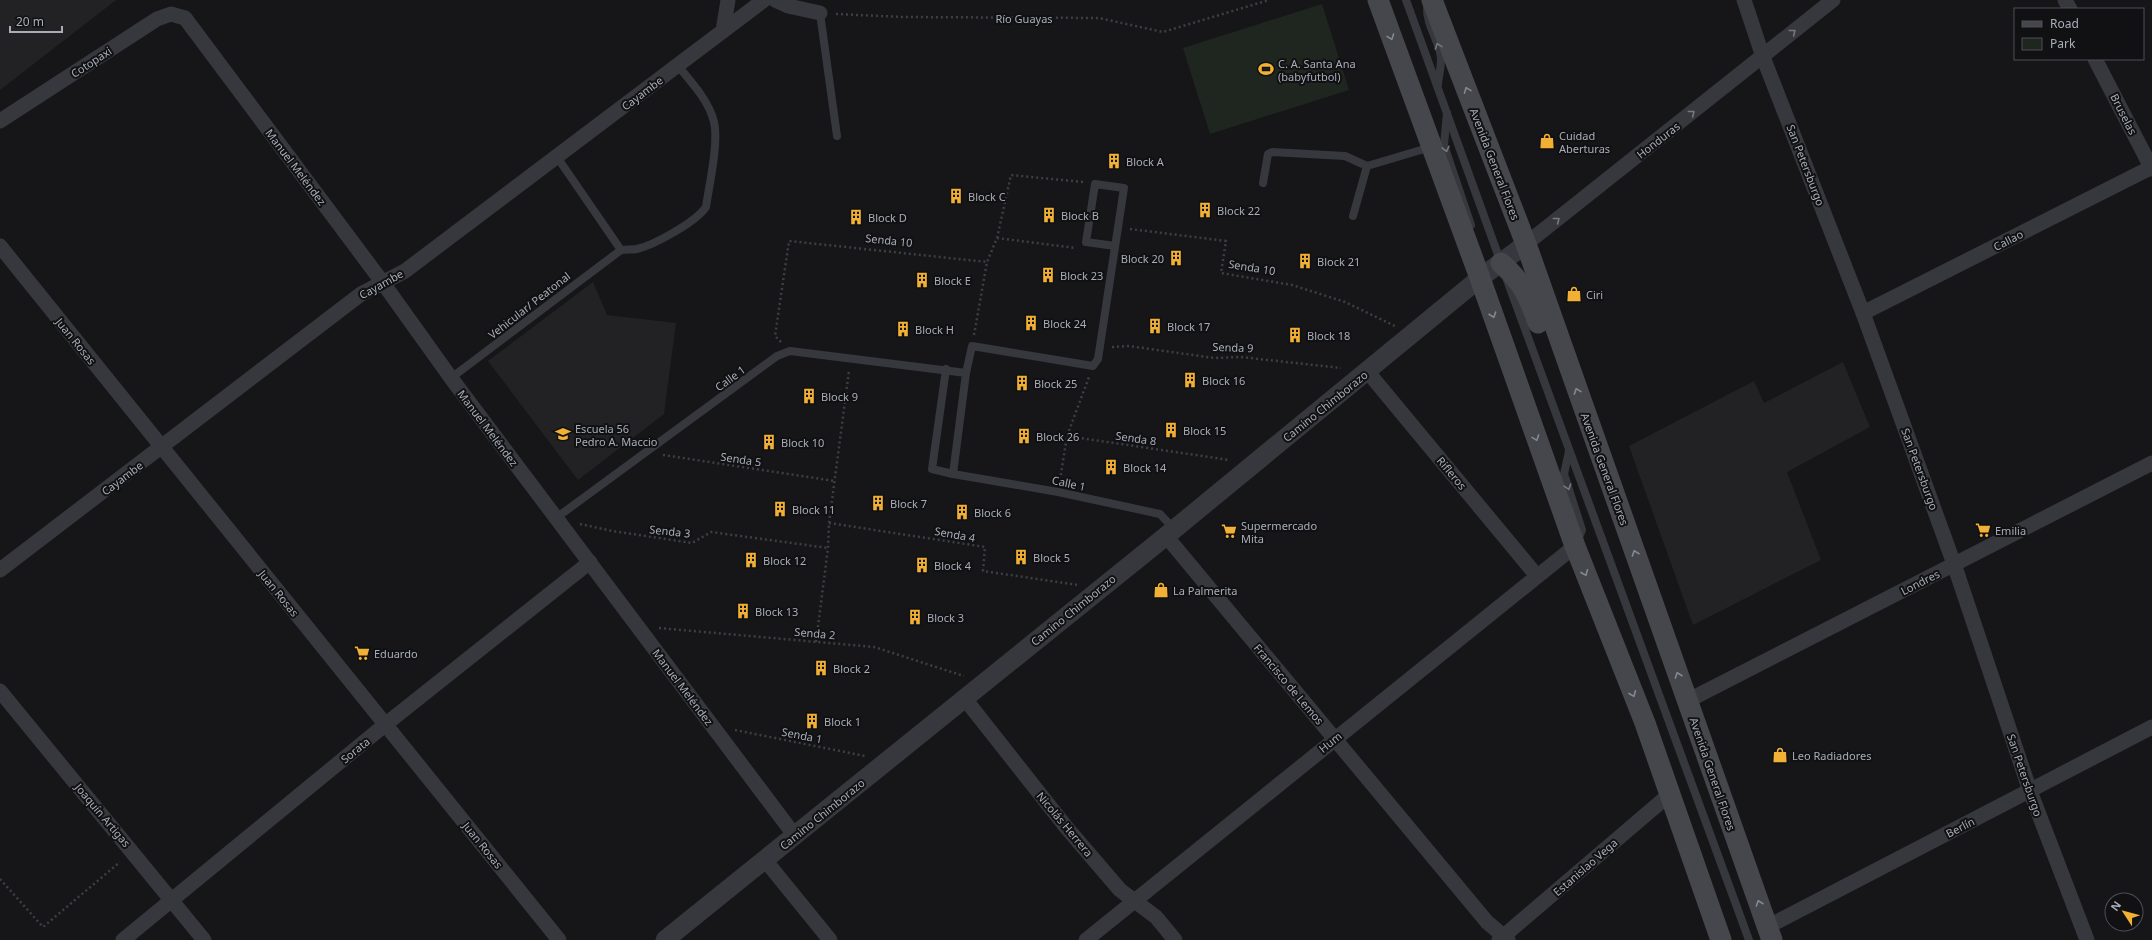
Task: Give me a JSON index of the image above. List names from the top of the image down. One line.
{"streets":{"main road":["Avenida General Flores"],"street":["Cotopaxi","Cayambe","Bruselas","Honduras","San Petersburgo","Manuel Meléndez","Callao","Juan Rosas","Camino Chimborazo","Rifleros","Londres","Francisco de Lemos","Hum","Sorata","Joaquín Artigas","Nicolás Herrera","Berlín","Estanislao Vega"],"lane":["Vehicular/ Peatonal","Calle 1"],"path":["Río Guayas","Senda 10","Senda 9","Senda 8","Senda 5","Senda 3","Senda 4","Senda 2","Senda 1"]},"crossings":[["Cotopaxi","Manuel Meléndez"],["Cayambe","Manuel Meléndez"],["Cayambe","Vehicular/ Peatonal"],["Cayambe","Juan Rosas"],["Bruselas","Callao"],["Honduras","Avenida General Flores"],["Honduras","San Petersburgo"],["Honduras","Camino Chimborazo"],["Avenida General Flores","Londres"],["Avenida General Flores","Berlín"],["San Petersburgo","Callao"],["San Petersburgo","Londres"],["San Petersburgo","Berlín"],["Manuel Meléndez","Vehicular/ Peatonal"],["Manuel Meléndez","Calle 1"],["Manuel Meléndez","Camino Chimborazo"],["Manuel Meléndez","Senda 3"],["Manuel Meléndez","Senda 2"],["Manuel Meléndez","Senda 1"],["Manuel Meléndez","Sorata"],["Senda 10","Calle 1"],["Senda 10","Camino Chimborazo"],["Juan Rosas","Sorata"],["Senda 9","Camino Chimborazo"],["Senda 9","Rifleros"],["Calle 1","Camino Chimborazo"],["Calle 1","Senda 5"],["Calle 1","Senda 3"],["Calle 1","Francisco de Lemos"],["Camino Chimborazo","Senda 8"],["Camino Chimborazo","Rifleros"],["Camino Chimborazo","Senda 4"],["Camino Chimborazo","Senda 2"],["Camino Chimborazo","Francisco de Lemos"],["Camino Chimborazo","Senda 1"],["Camino Chimborazo","Nicolás Herrera"],["Rifleros","Hum"],["Francisco de Lemos","Hum"],["Francisco de Lemos","Estanislao Vega"],["Hum","Nicolás Herrera"],["Sorata","Joaquín Artigas"]],"one_way":["Honduras"],"places":{"sports":["C. A. Santa Ana (babyfutbol)"],"shop":["Cuidad Aberturas","Ciri","La Palmerita","Leo Radiadores"],"building":["Block A","Block C","Block 22","Block B","Block D","Block 20","Block 21","Block 23","Block E","Block 24","Block 17","Block H","Block 18","Block 16","Block 25","Block 9","Block 15","Block 26","Block 10","Block 14","Block 7","Block 11","Block 6","Block 5","Block 12","Block 4","Block 13","Block 3","Block 2","Block 1"],"school or university":["Escuela 56 Pedro A. Maccio"],"supermarket":["Emilia","Supermercado Mita","Eduardo"]},"legend":["Road","Park"],"scale_bar":"20 m","north":"top left"}
